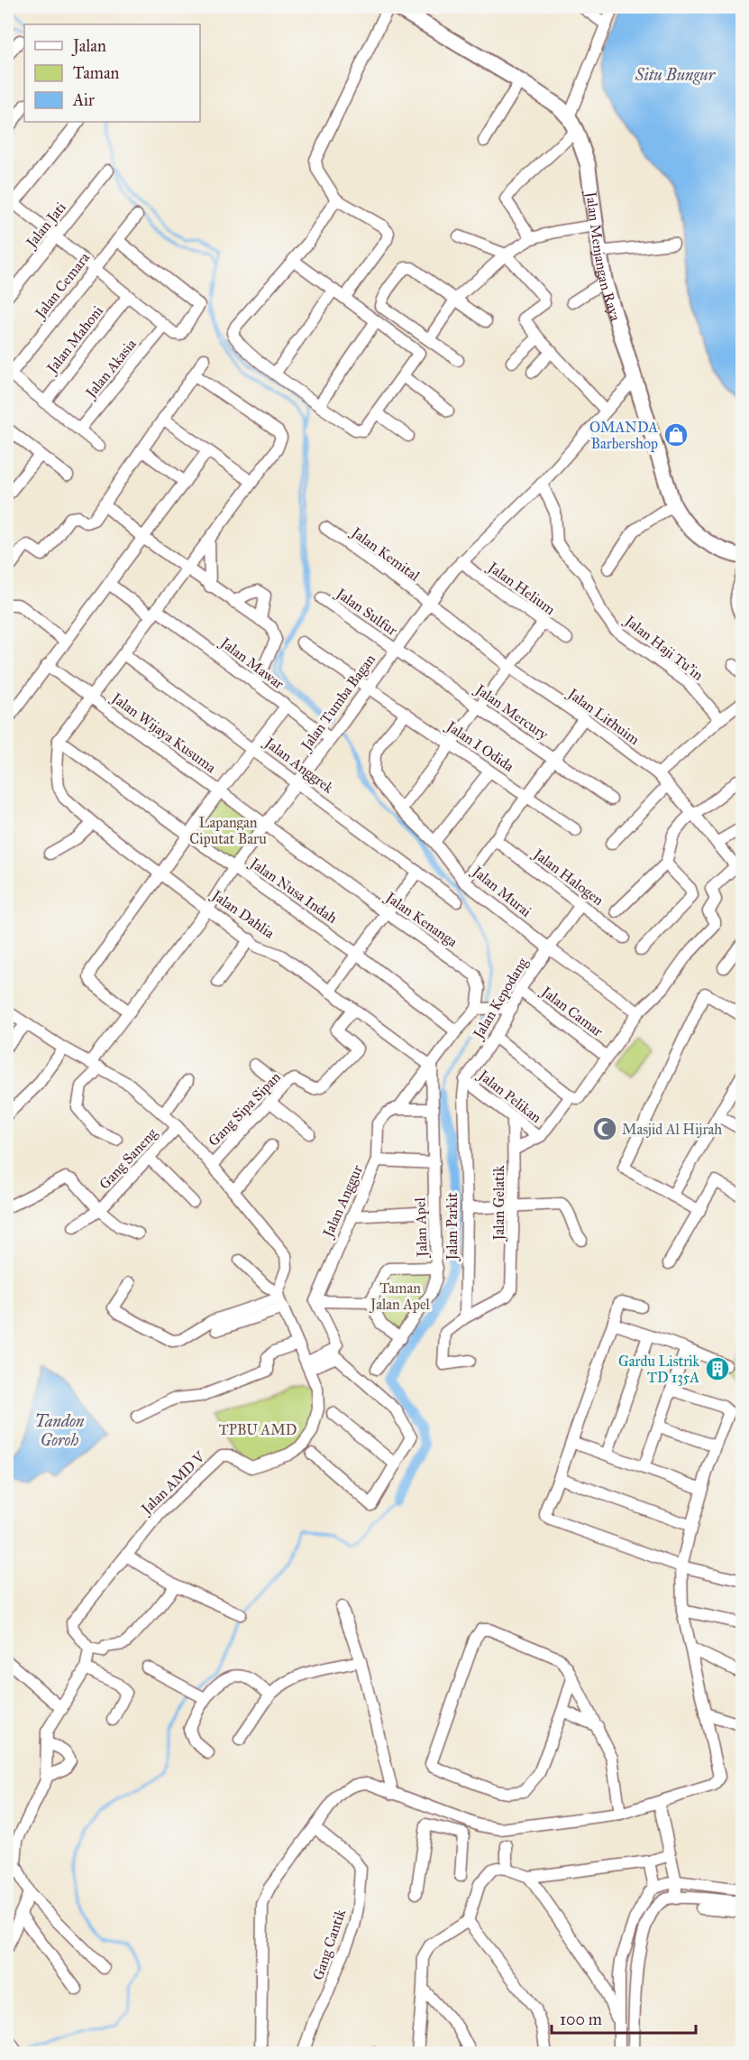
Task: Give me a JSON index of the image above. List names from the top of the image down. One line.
{"streets":{"main road":["Jalan Menjangan Raya"],"street":["Jalan Jati","Jalan Cemara","Jalan Mahoni","Jalan Akasia","Jalan Kemital","Jalan Helium","Jalan Sulfur","Jalan Haji Tu’in","Jalan Mawar","Jalan Tumba Bagan","Jalan Mercury","Jalan Lithuim","Jalan Wijaya Kusuma","Jalan I Odida","Jalan Anggrek","Jalan Halogen","Jalan Nusa Indah","Jalan Murai","Jalan Dahlia","Jalan Kenanga","Jalan Kepodang","Jalan Camar","Jalan Pelikan","Gang Sipa Sipan","Gang Saneng","Jalan Anggur","Jalan Gelatik","Jalan Parkit","Jalan Apel","Jalan AMD V","Gang Cantik"]},"crossings":[["Jalan Menjangan Raya","Jalan Tumba Bagan"],["Jalan Kemital","Jalan Tumba Bagan"],["Jalan Kemital","Jalan Lithuim"],["Jalan Helium","Jalan Tumba Bagan"],["Jalan Sulfur","Jalan Tumba Bagan"],["Jalan Sulfur","Jalan Mercury"],["Jalan Haji Tu’in","Jalan Tumba Bagan"],["Jalan Mawar","Jalan Tumba Bagan"],["Jalan Tumba Bagan","Jalan Mercury"],["Jalan Tumba Bagan","Jalan Lithuim"],["Jalan Tumba Bagan","Jalan Wijaya Kusuma"],["Jalan Tumba Bagan","Jalan I Odida"],["Jalan Tumba Bagan","Jalan Anggrek"],["Jalan Tumba Bagan","Jalan Nusa Indah"],["Jalan Tumba Bagan","Jalan Dahlia"],["Jalan Tumba Bagan","Jalan Kenanga"],["Jalan Wijaya Kusuma","Jalan Kenanga"],["Jalan I Odida","Jalan Murai"],["Jalan Halogen","Jalan Kepodang"],["Jalan Nusa Indah","Jalan Dahlia"],["Jalan Murai","Jalan Kepodang"],["Jalan Dahlia","Gang Sipa Sipan"],["Jalan Dahlia","Jalan Anggur"],["Jalan Dahlia","Jalan Apel"],["Jalan Kepodang","Jalan Camar"],["Jalan Kepodang","Jalan Pelikan"],["Jalan Kepodang","Jalan Parkit"],["Jalan Pelikan","Jalan Gelatik"],["Jalan Pelikan","Jalan Parkit"],["Jalan Anggur","Jalan Apel"],["Jalan Gelatik","Jalan Parkit"]],"water":["Situ Bungur","Tandon Goroh"],"parks":["Lapangan Ciputat Baru","Taman Jalan Apel","TPBU AMD"],"places":{"shop":["OMANDA Barbershop"],"mosque":["Masjid Al Hijrah"],"building":["Gardu Listrik TD 135A"]},"legend":["Jalan","Taman","Air"],"scale_bar":"100 m"}
